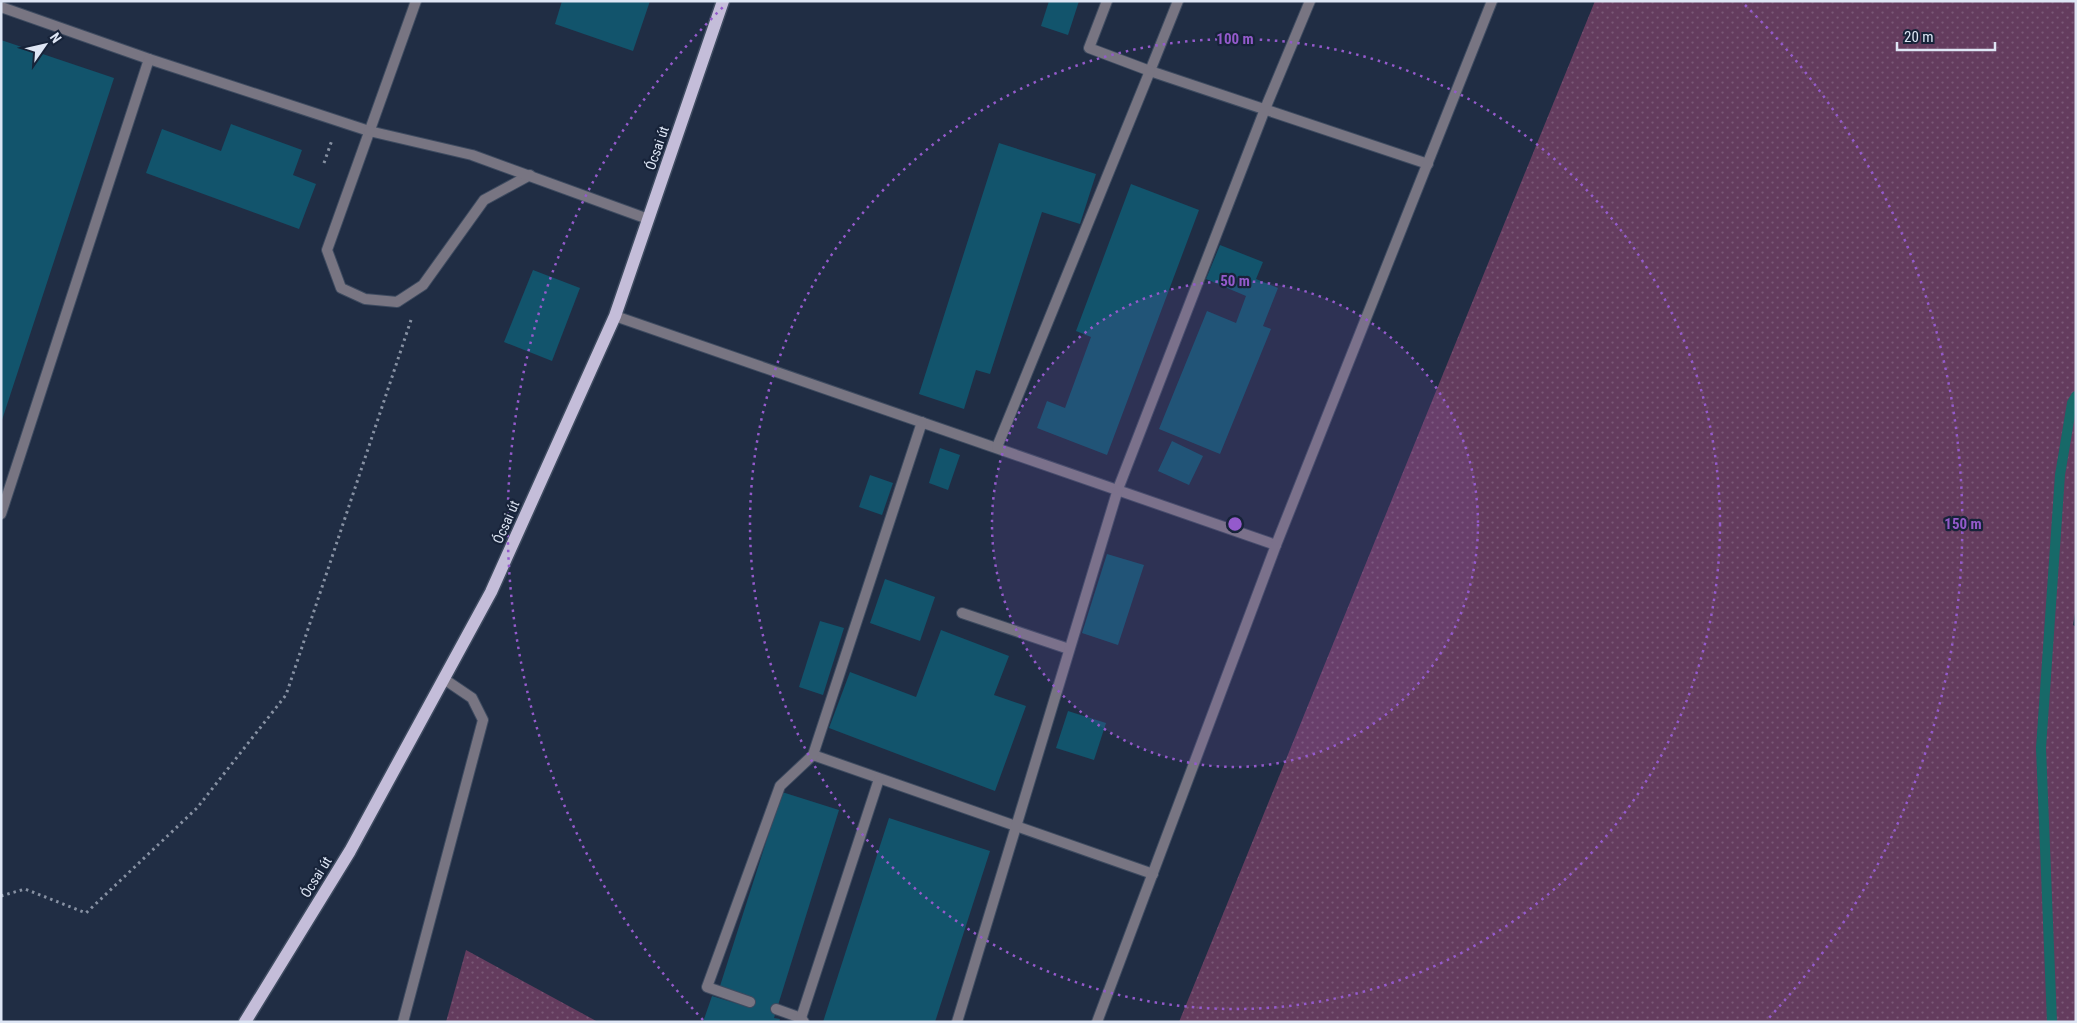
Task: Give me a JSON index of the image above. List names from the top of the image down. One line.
{"streets":{"main road":["Ócsai út"]},"scale_bar":"20 m","north":"top right","rings":["100 m","50 m","150 m"]}
